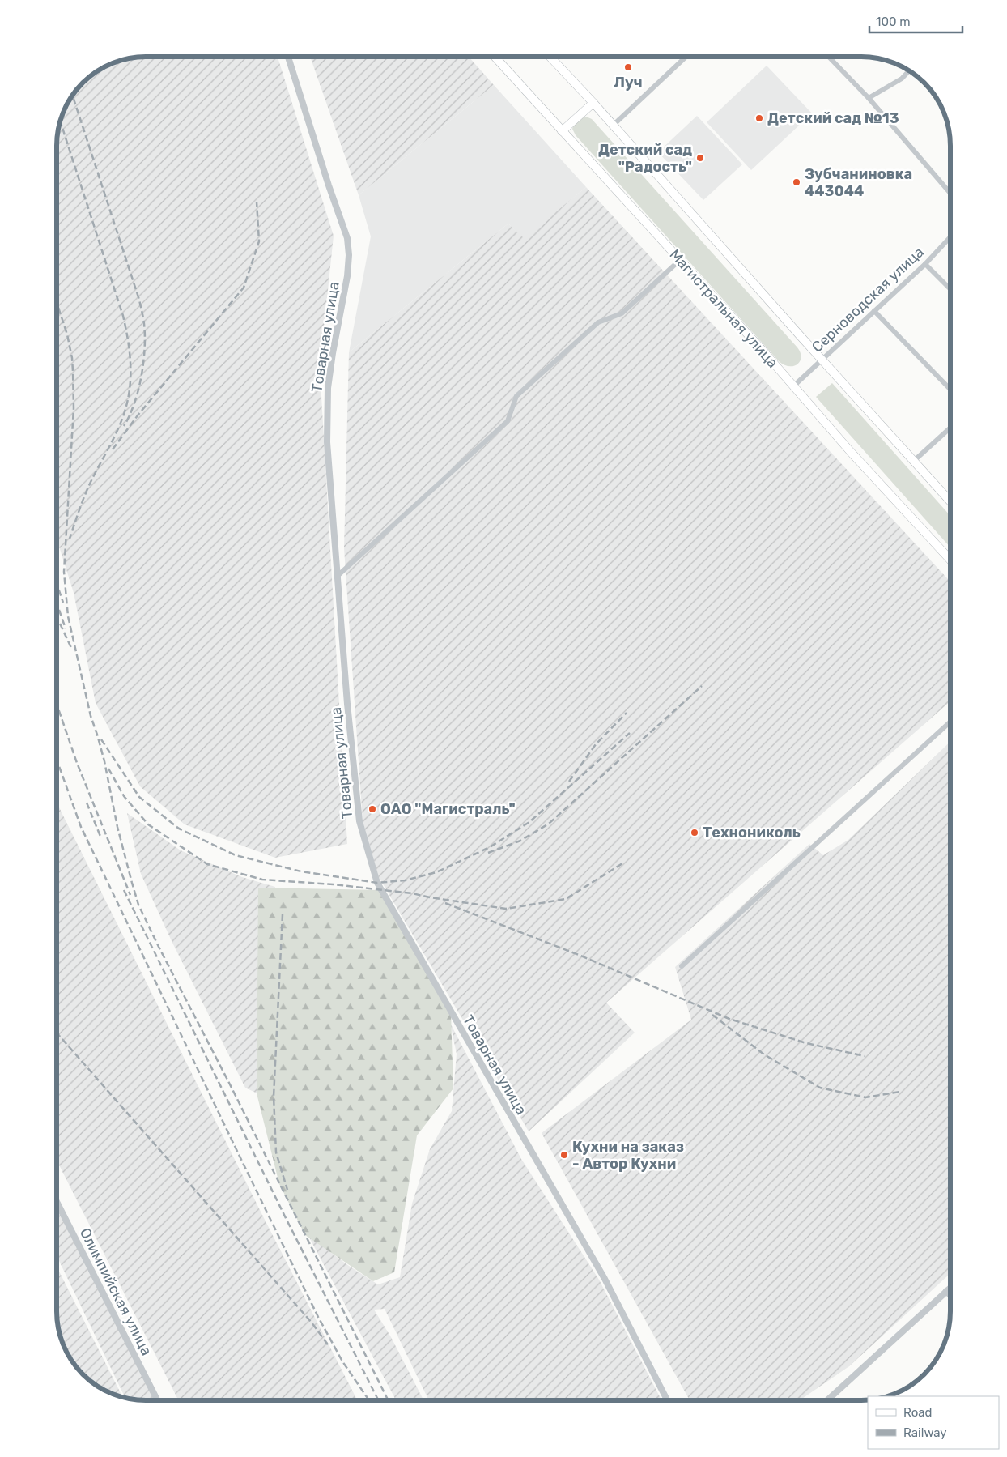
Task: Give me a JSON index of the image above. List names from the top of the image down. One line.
{"streets":{"main road":["Магистральная улица"],"street":["Серноводская улица","Товарная улица","Олимпийская улица"]},"crossings":[["Серноводская улица","Магистральная улица"]],"places":["Луч","Детский сад №13","Детский сад \"Радость\"","Зубчаниновка 443044","ОАО \"Магистраль\"","Технониколь","Кухни на заказ - Автор Кухни"],"legend":["Road","Railway"],"scale_bar":"100 m"}
